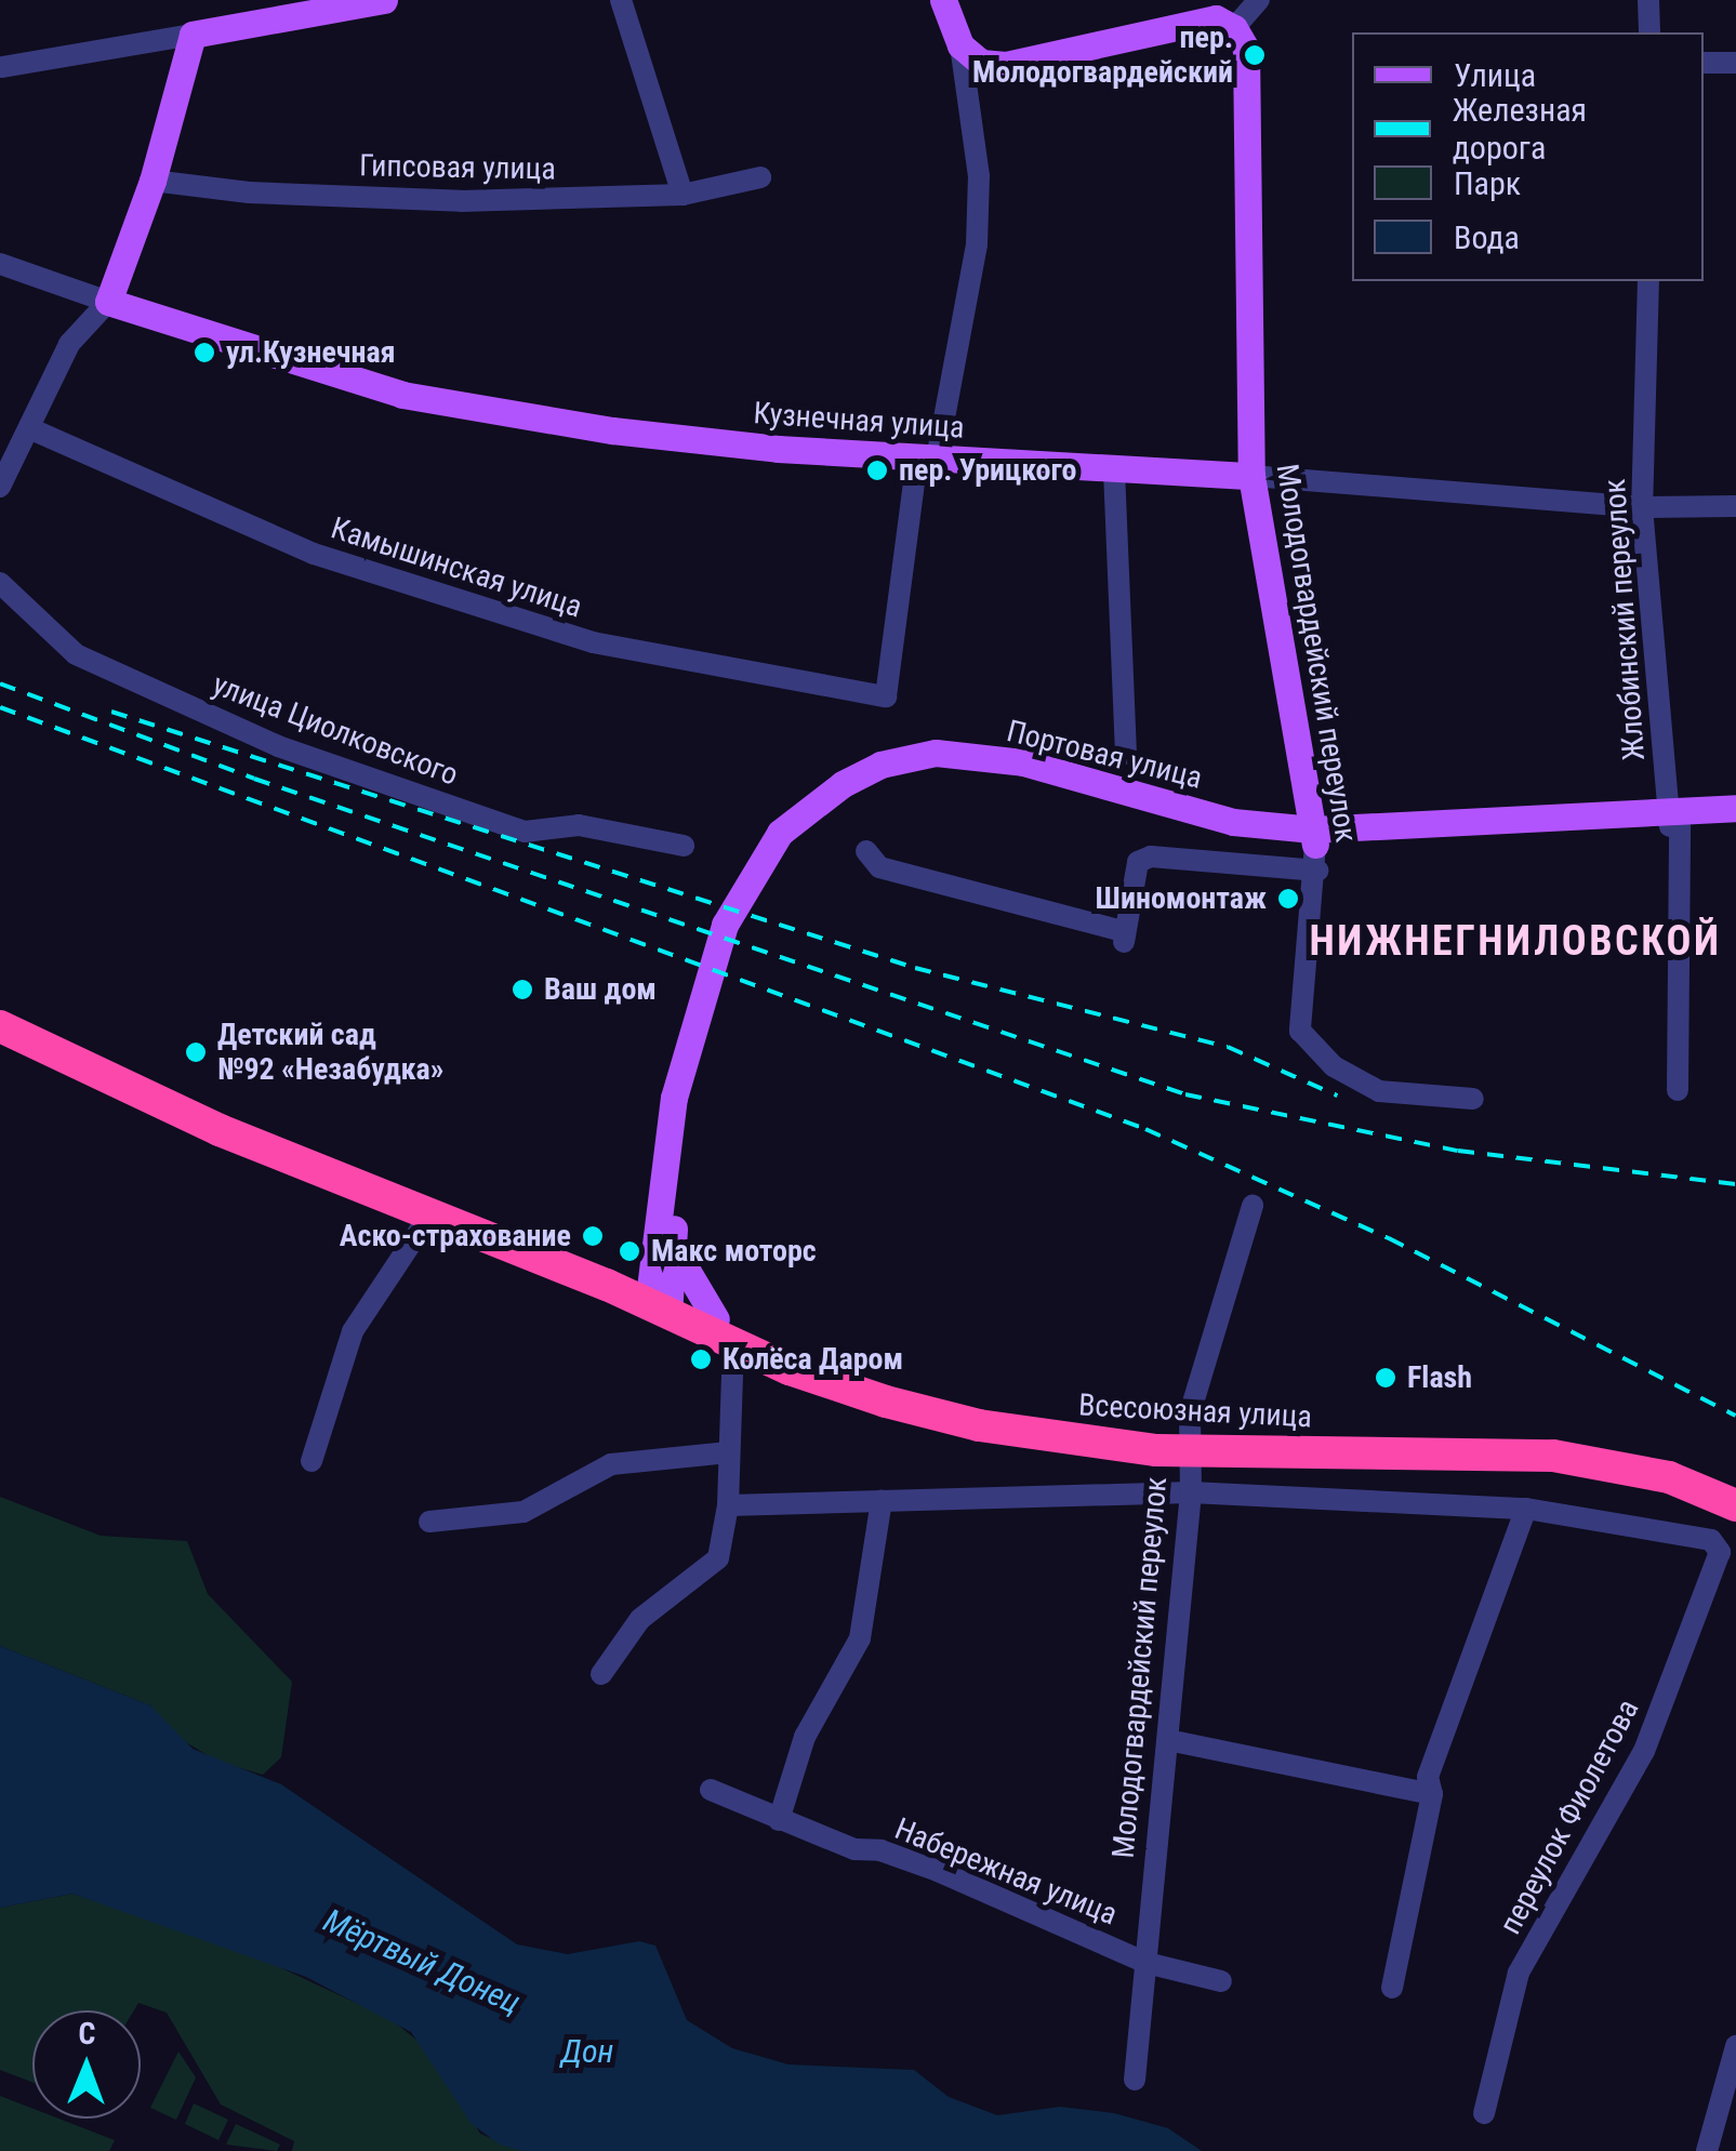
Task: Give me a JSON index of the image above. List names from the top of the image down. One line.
{"streets":{"highway":["Всесоюзная улица"],"main road":["Кузнечная улица","Молодогвардейский переулок","Портовая улица"],"street":["Гипсовая улица","Камышинская улица","Жлобинский переулок","улица Циолковского","переулок Фиолетова","Набережная улица"]},"crossings":[["Кузнечная улица","Камышинская улица"],["Кузнечная улица","Жлобинский переулок"],["Кузнечная улица","Молодогвардейский переулок"],["Жлобинский переулок","Портовая улица"],["Молодогвардейский переулок","Портовая улица"],["Молодогвардейский переулок","Всесоюзная улица"],["Молодогвардейский переулок","Набережная улица"],["Портовая улица","Всесоюзная улица"]],"districts":["НИЖНЕГНИЛОВСКОЙ"],"water":["Мёртвый Донец","Дон"],"places":["пер. Молодогвардейский","ул.Кузнечная","пер. Урицкого","Шиномонтаж","Ваш дом","Детский сад №92 «Незабудка»","Аско-страхование","Макс моторс","Колёса Даром","Flash"],"legend":["Улица","Железная дорога","Парк","Вода"],"north":"top"}
